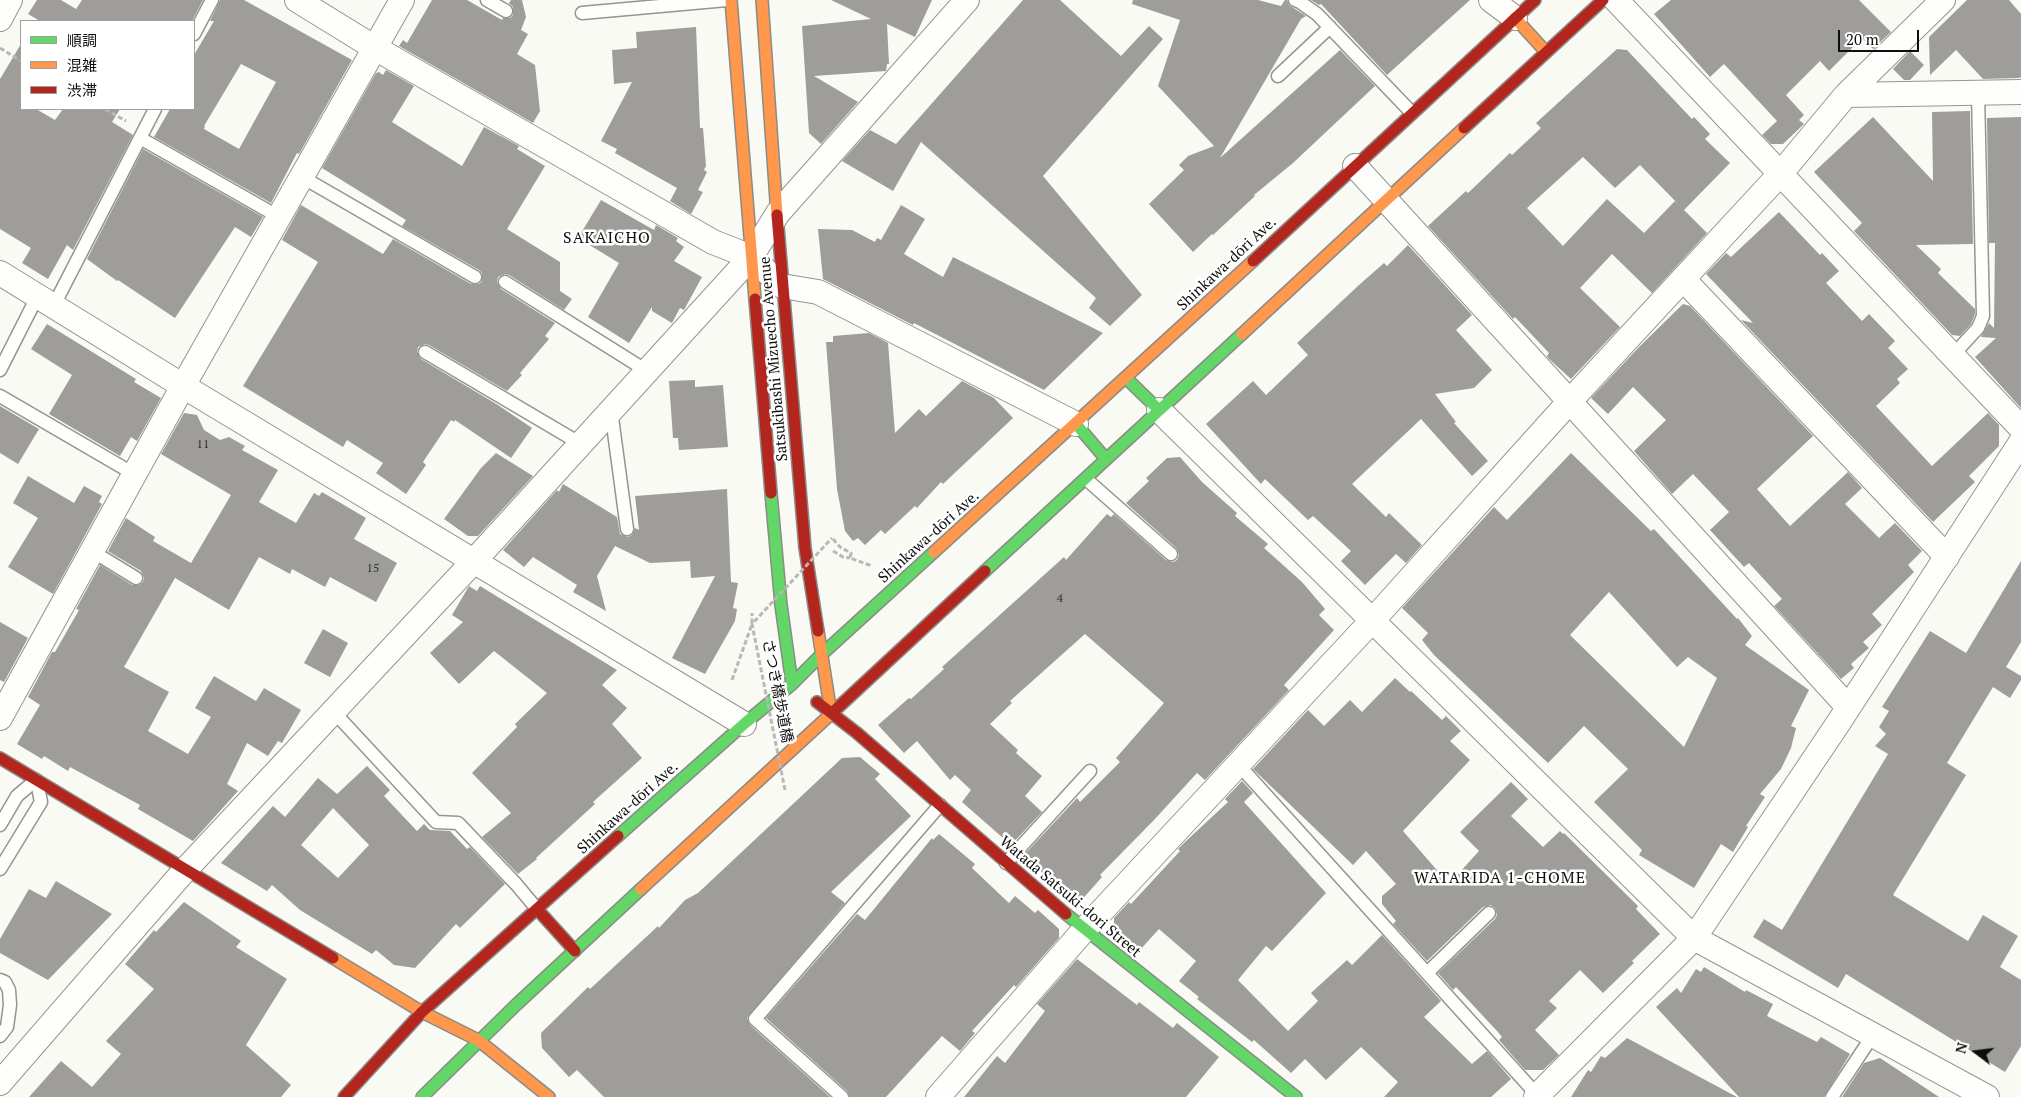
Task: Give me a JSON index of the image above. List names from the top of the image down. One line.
{"streets":{"main road":["Shinkawa-dōri Ave.","Satsukibashi Mizuecho Avenue","Watada Satsuki-dori Street"],"path":["さつき橋歩道橋"]},"crossings":[["Shinkawa-dōri Ave.","Satsukibashi Mizuecho Avenue"],["Shinkawa-dōri Ave.","Watada Satsuki-dori Street"],["Satsukibashi Mizuecho Avenue","Watada Satsuki-dori Street"]],"districts":["SAKAICHO","WATARIDA 1-CHOME"],"house_numbers":["11","15","4"],"legend":["順調","混雑","渋滞"],"scale_bar":"20 m","north":"left"}
